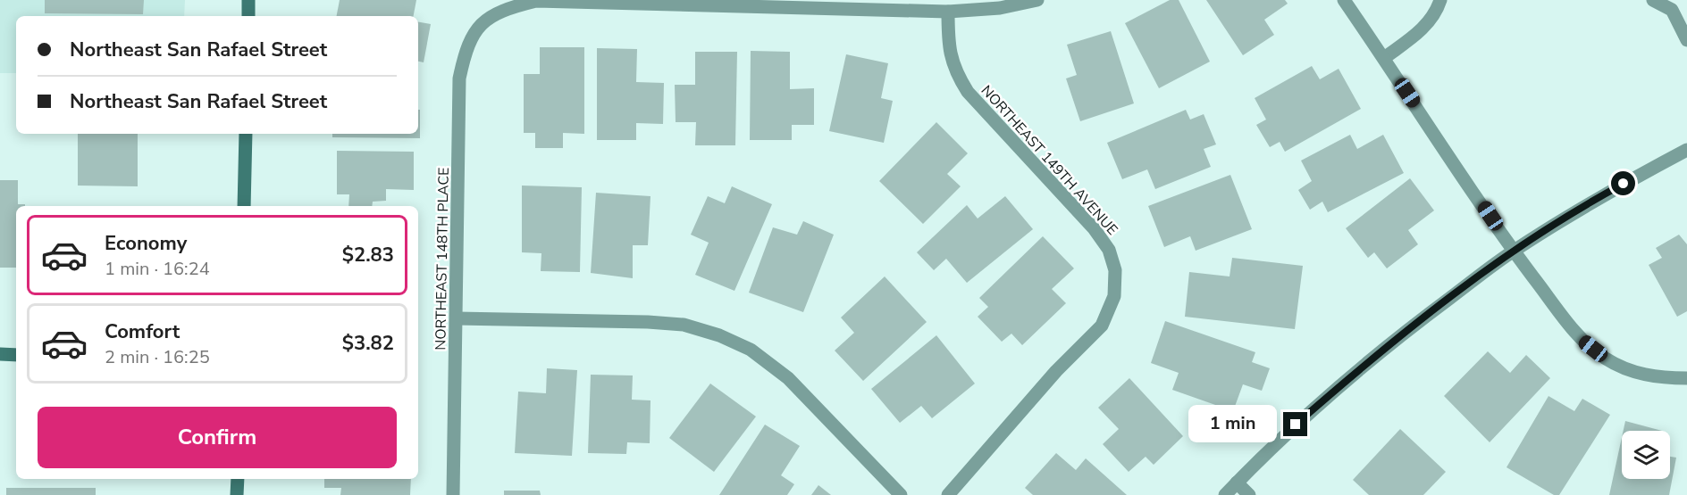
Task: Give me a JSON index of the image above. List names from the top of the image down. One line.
{"streets":{"street":["NORTHEAST 149TH AVENUE","NORTHEAST 148TH PLACE"]},"crossings":[["NORTHEAST 149TH AVENUE","NORTHEAST 148TH PLACE"]],"page":{"banner":["Northeast San Rafael Street","Northeast San Rafael Street"],"list":[{"name":"Economy","note":"1 min · 16:24","value":"$2.83"},{"name":"Comfort","note":"2 min · 16:25","value":"$3.82"}],"buttons":"Confirm","bubble":"1 min"}}
